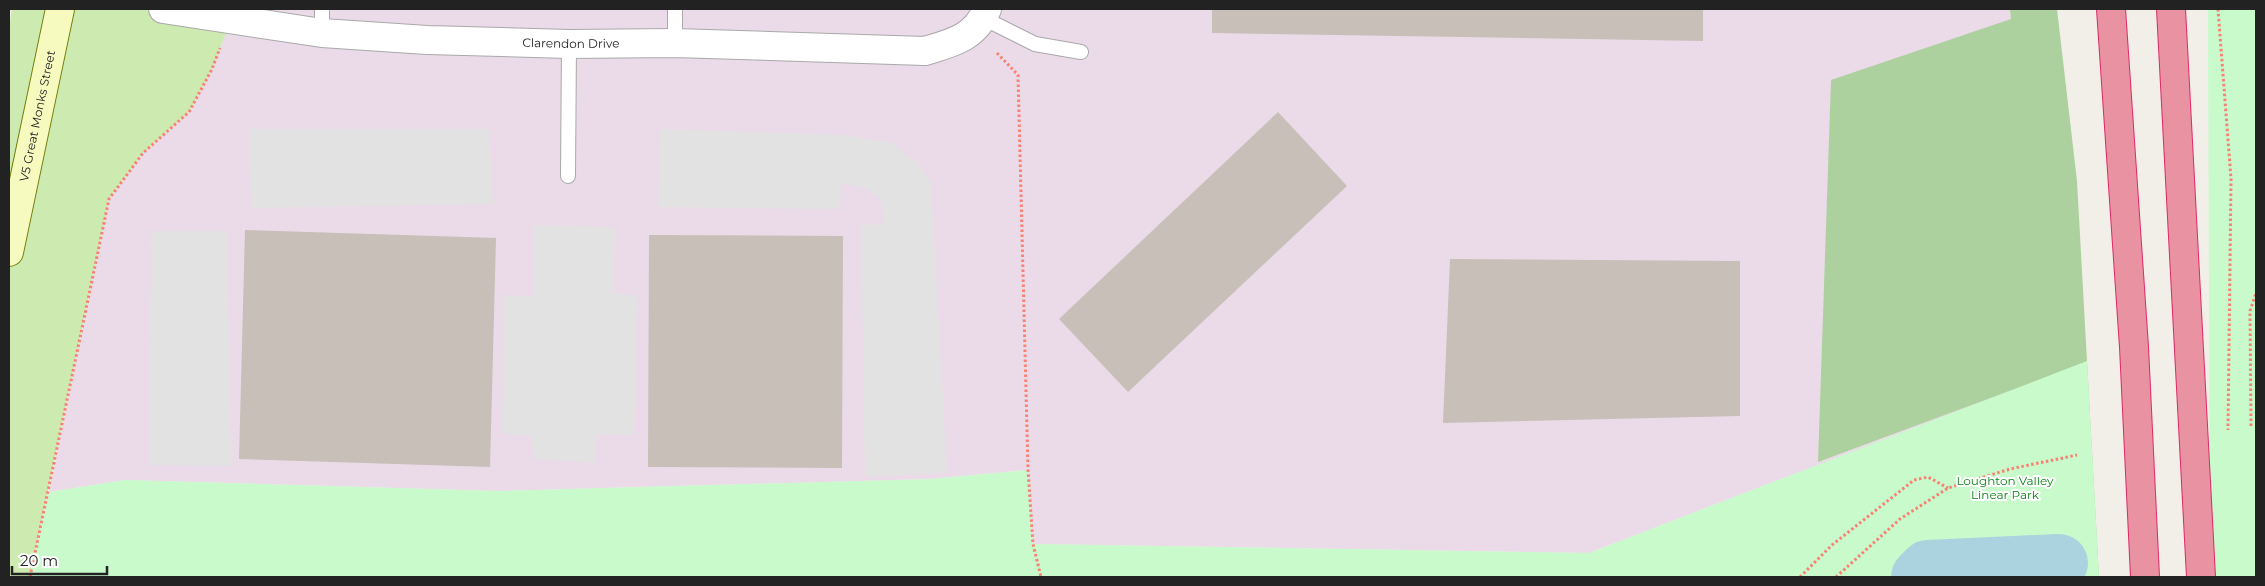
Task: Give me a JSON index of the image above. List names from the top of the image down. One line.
{"streets":{"street":["Clarendon Drive","V5 Great Monks Street"]},"parks":["Loughton Valley Linear Park"],"scale_bar":"20 m"}
